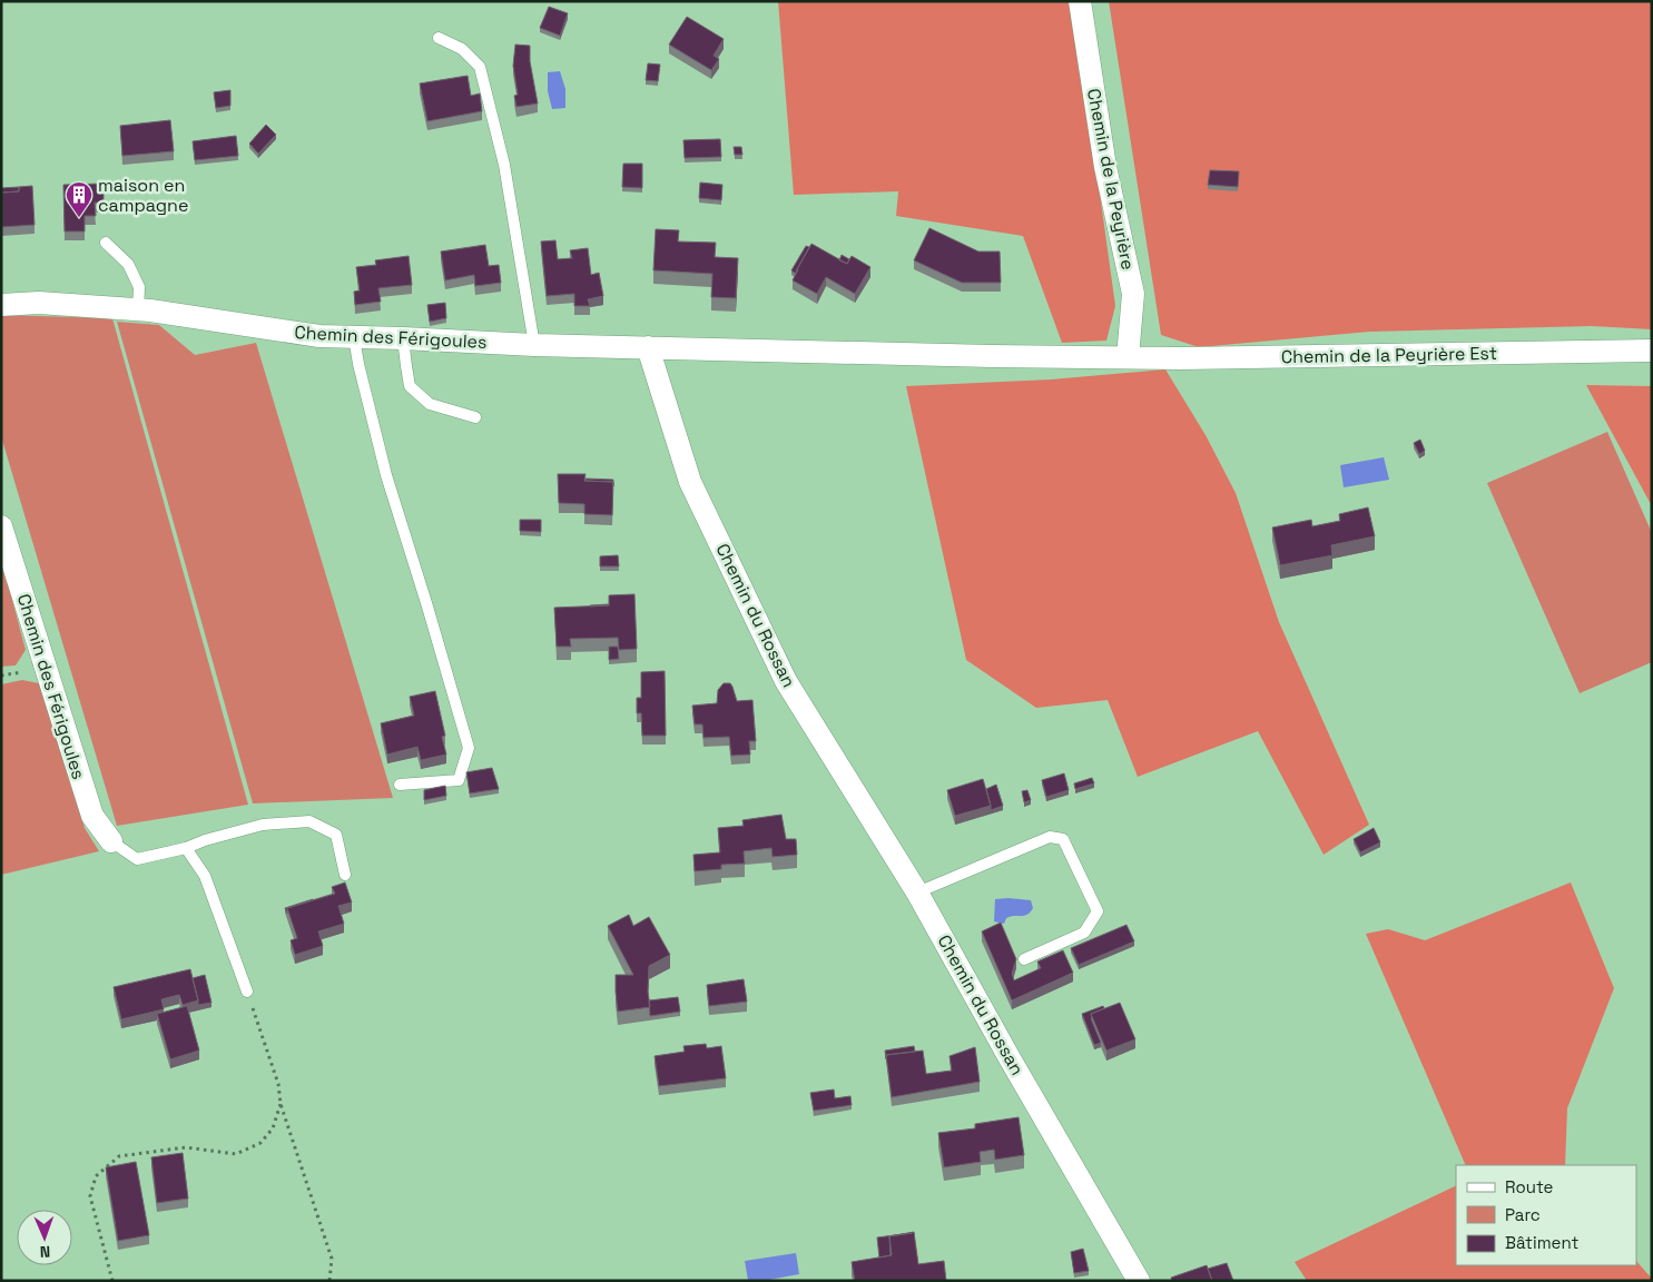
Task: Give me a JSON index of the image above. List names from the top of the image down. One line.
{"streets":{"street":["Chemin de la Peyrière","Chemin des Férigoules","Chemin de la Peyrière Est","Chemin du Rossan"]},"crossings":[["Chemin de la Peyrière","Chemin de la Peyrière Est"],["Chemin des Férigoules","Chemin du Rossan"]],"places":{"building":["maison en campagne"]},"legend":["Route","Parc","Bâtiment"],"north":"bottom"}
